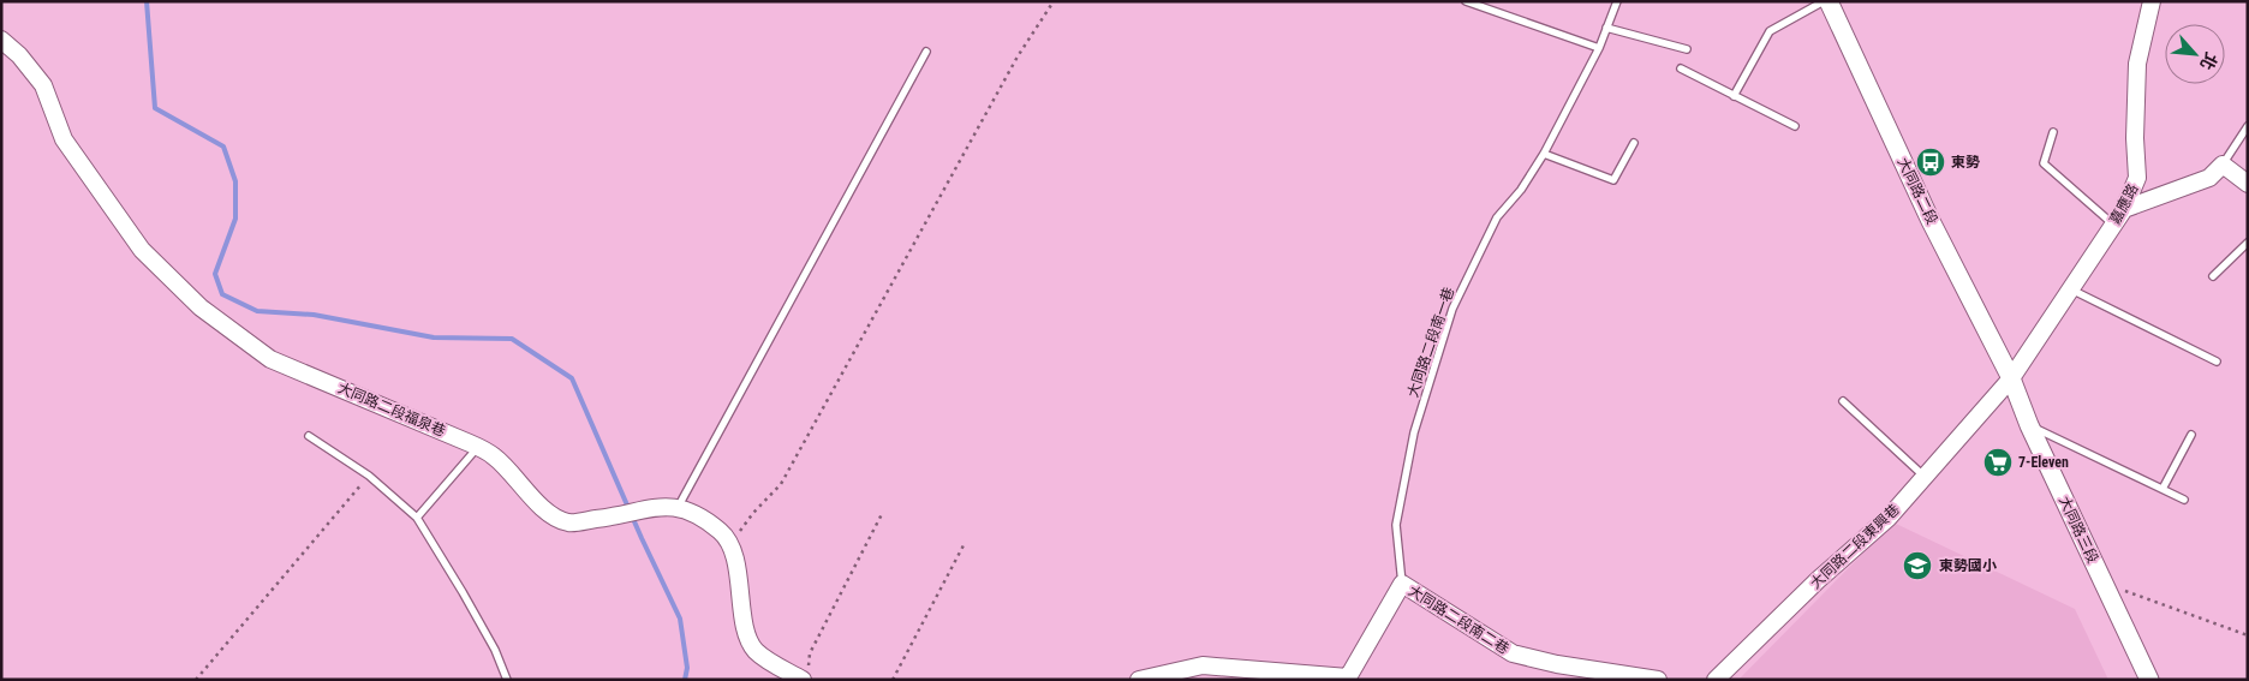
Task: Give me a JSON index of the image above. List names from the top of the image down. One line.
{"streets":{"main road":["大同路二段","大同路三段"],"street":["嘉應路","大同路二段福泉巷","大同路二段東興巷","大同路二段南二巷"],"lane":["大同路二段南一巷"]},"crossings":[["大同路二段","嘉應路"],["大同路二段","大同路三段"],["大同路二段","大同路二段東興巷"],["嘉應路","大同路三段"],["嘉應路","大同路二段東興巷"],["大同路二段南一巷","大同路二段南二巷"],["大同路三段","大同路二段東興巷"]],"places":{"bus stop":["東勢"],"supermarket":["7-Eleven"],"school or university":["東勢國小"]},"north":"bottom right"}
